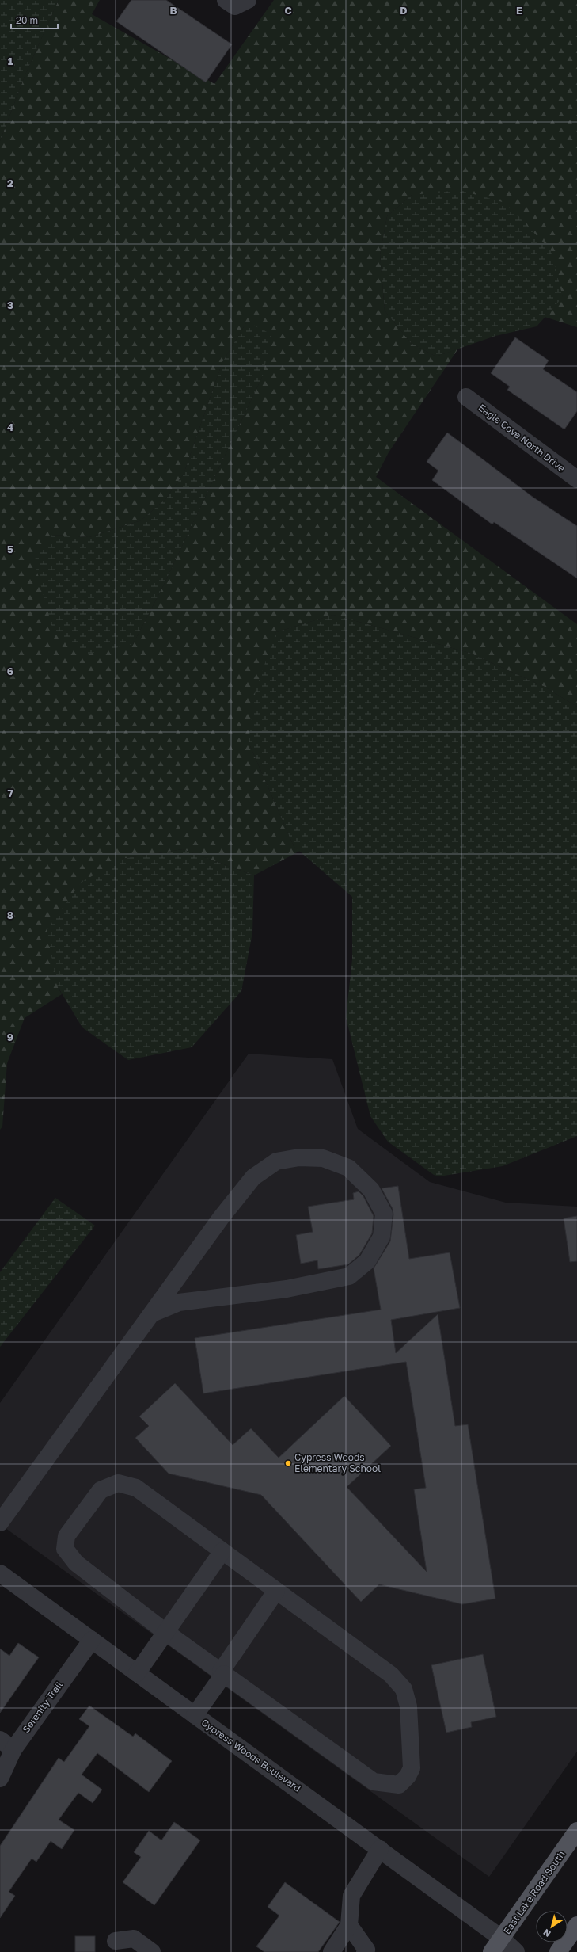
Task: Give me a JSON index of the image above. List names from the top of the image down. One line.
{"streets":{"main road":["East Lake Road South"],"street":["Eagle Cove North Drive","Serenity Trail","Cypress Woods Boulevard"]},"crossings":[["Serenity Trail","Cypress Woods Boulevard"],["Cypress Woods Boulevard","East Lake Road South"]],"places":["Cypress Woods Elementary School"],"scale_bar":"20 m","north":"bottom left","grid":{"columns":["B","C","D","E"],"rows":["1","2","3","4","5","6","7","8","9"]}}
